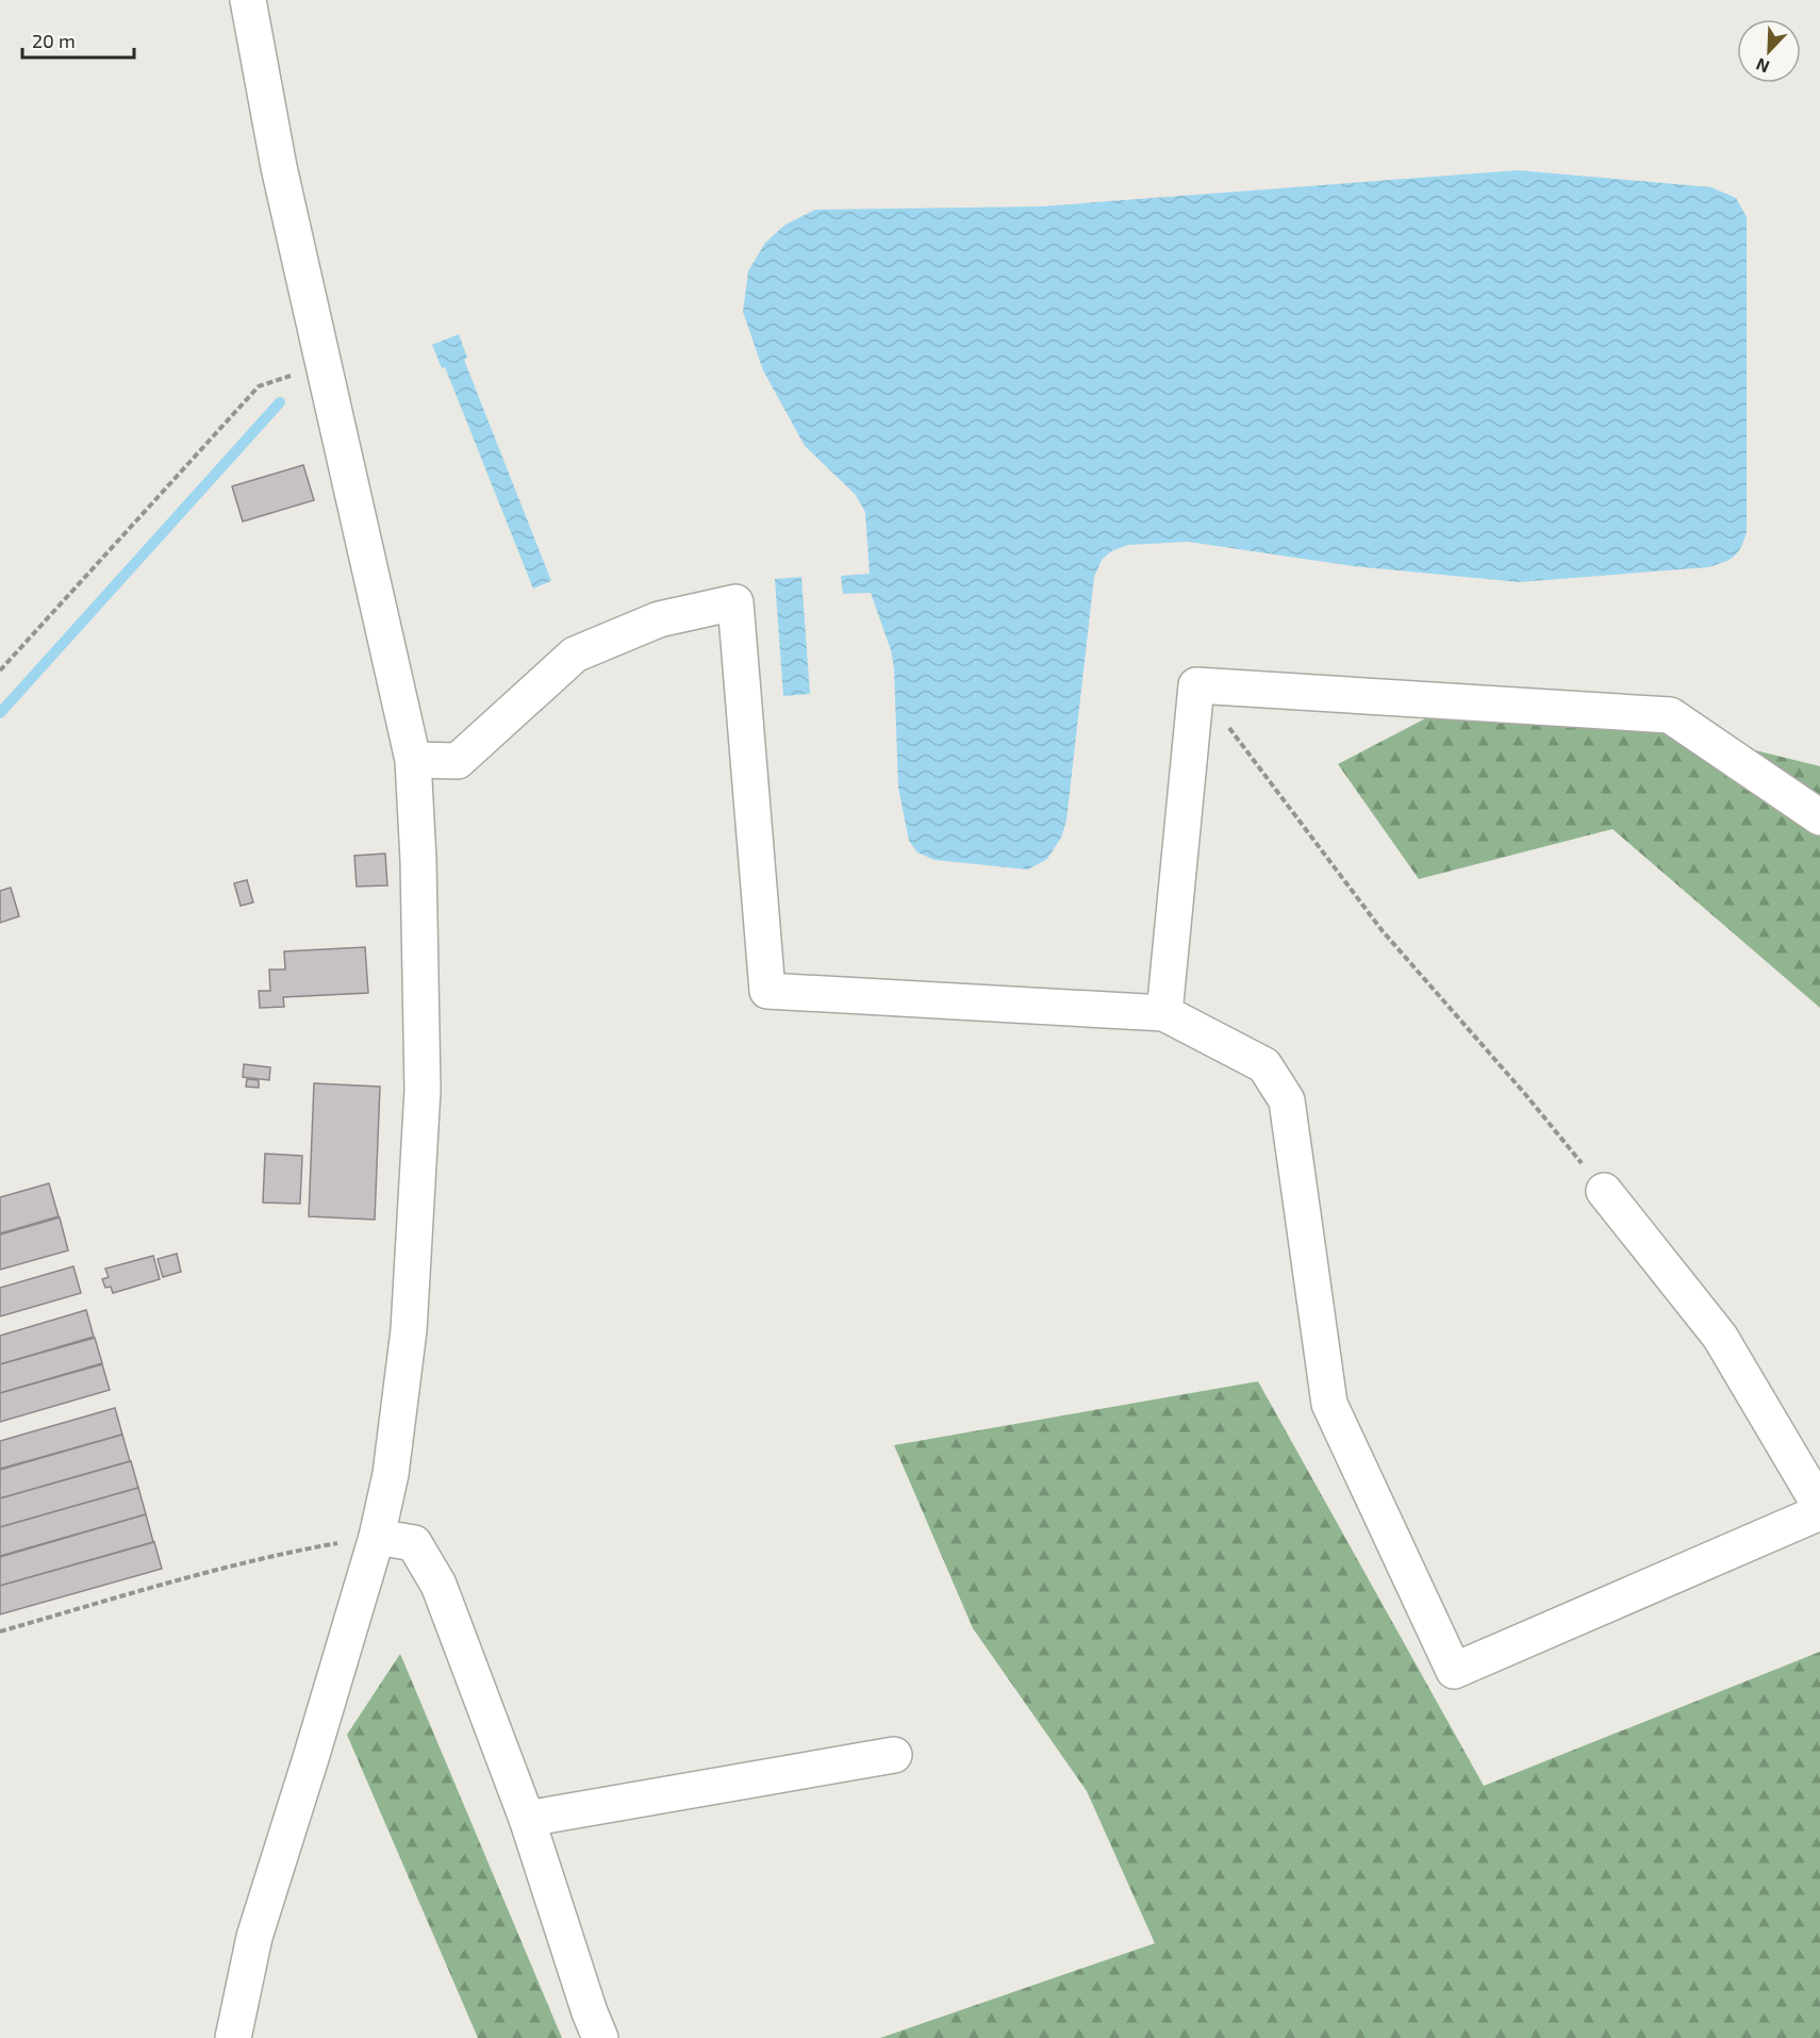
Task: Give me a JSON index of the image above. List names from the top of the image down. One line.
{"scale_bar":"20 m","north":"bottom left"}
